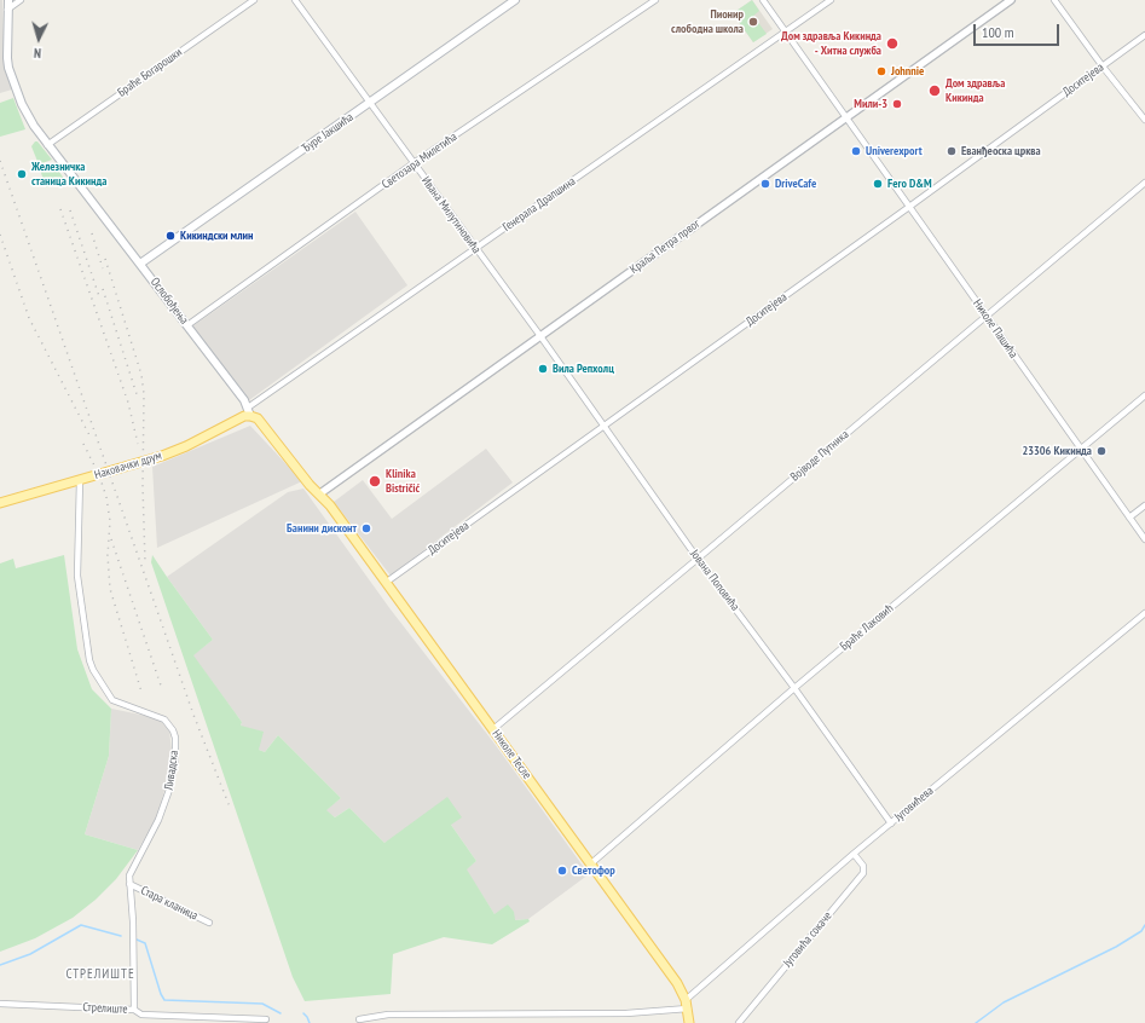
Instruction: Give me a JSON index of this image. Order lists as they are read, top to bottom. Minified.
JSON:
{"streets":{"main road":["Ђуре Јакшића","Ослобођења","Наковачки друм","Николе Тесле"],"street":["Браће Богарошки","Доситејева","Светозара Милетића","Генерала Драпшина","Ивана Милутиновића","Краља Петра првог","Николе Пашића","Војводе Путника","Јована Поповића","Браће Лаковић","Ливадска","Југовићева","Стара кланица","Југовића сокаче","Стрелиште"]},"crossings":[["Браће Богарошки","Ослобођења"],["Доситејева","Николе Пашића"],["Доситејева","Јована Поповића"],["Доситејева","Николе Тесле"],["Ђуре Јакшића","Ивана Милутиновића"],["Ђуре Јакшића","Ослобођења"],["Светозара Милетића","Ивана Милутиновића"],["Светозара Милетића","Ослобођења"],["Генерала Драпшина","Ивана Милутиновића"],["Генерала Драпшина","Ослобођења"],["Генерала Драпшина","Николе Пашића"],["Генерала Драпшина","Наковачки друм"],["Ивана Милутиновића","Краља Петра првог"],["Ивана Милутиновића","Јована Поповића"],["Краља Петра првог","Ослобођења"],["Краља Петра првог","Николе Пашића"],["Краља Петра првог","Јована Поповића"],["Краља Петра првог","Николе Тесле"],["Ослобођења","Наковачки друм"],["Ослобођења","Николе Тесле"],["Николе Пашића","Војводе Путника"],["Николе Пашића","Браће Лаковић"],["Војводе Путника","Јована Поповића"],["Војводе Путника","Николе Тесле"],["Наковачки друм","Ливадска"],["Јована Поповића","Браће Лаковић"],["Јована Поповића","Југовићева"],["Браће Лаковић","Николе Тесле"],["Николе Тесле","Југовићева"],["Ливадска","Стара кланица"],["Ливадска","Стрелиште"],["Југовићева","Југовића сокаче"]],"districts":["СТРЕЛИШТЕ"],"places":["Пионир слободна школа","Дом здравља Кикинда - Хитна служба","Johnnie","Дом здравља Кикинда","Мили-3","Univerexport","Еванђеоска црква","Железничка станица Кикинда","DriveCafe","Fero D&M","Кикиндски млин","Вила Репхолц","23306 Кикинда","Klinika Bistričić","Банини дисконт","Светофор"],"scale_bar":"100 m","north":"bottom"}
